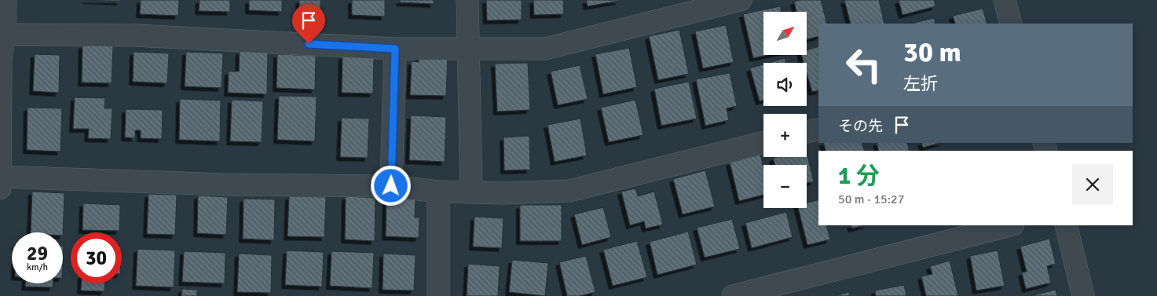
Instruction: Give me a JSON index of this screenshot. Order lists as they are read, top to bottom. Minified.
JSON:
{"north":"top right","page":{"map_buttons":["+","−"],"turn":["30 m","左折"],"then":"その先","heading":["1 分","50 m · 15:27"],"speed":"29 km/h","limit":"30"}}
